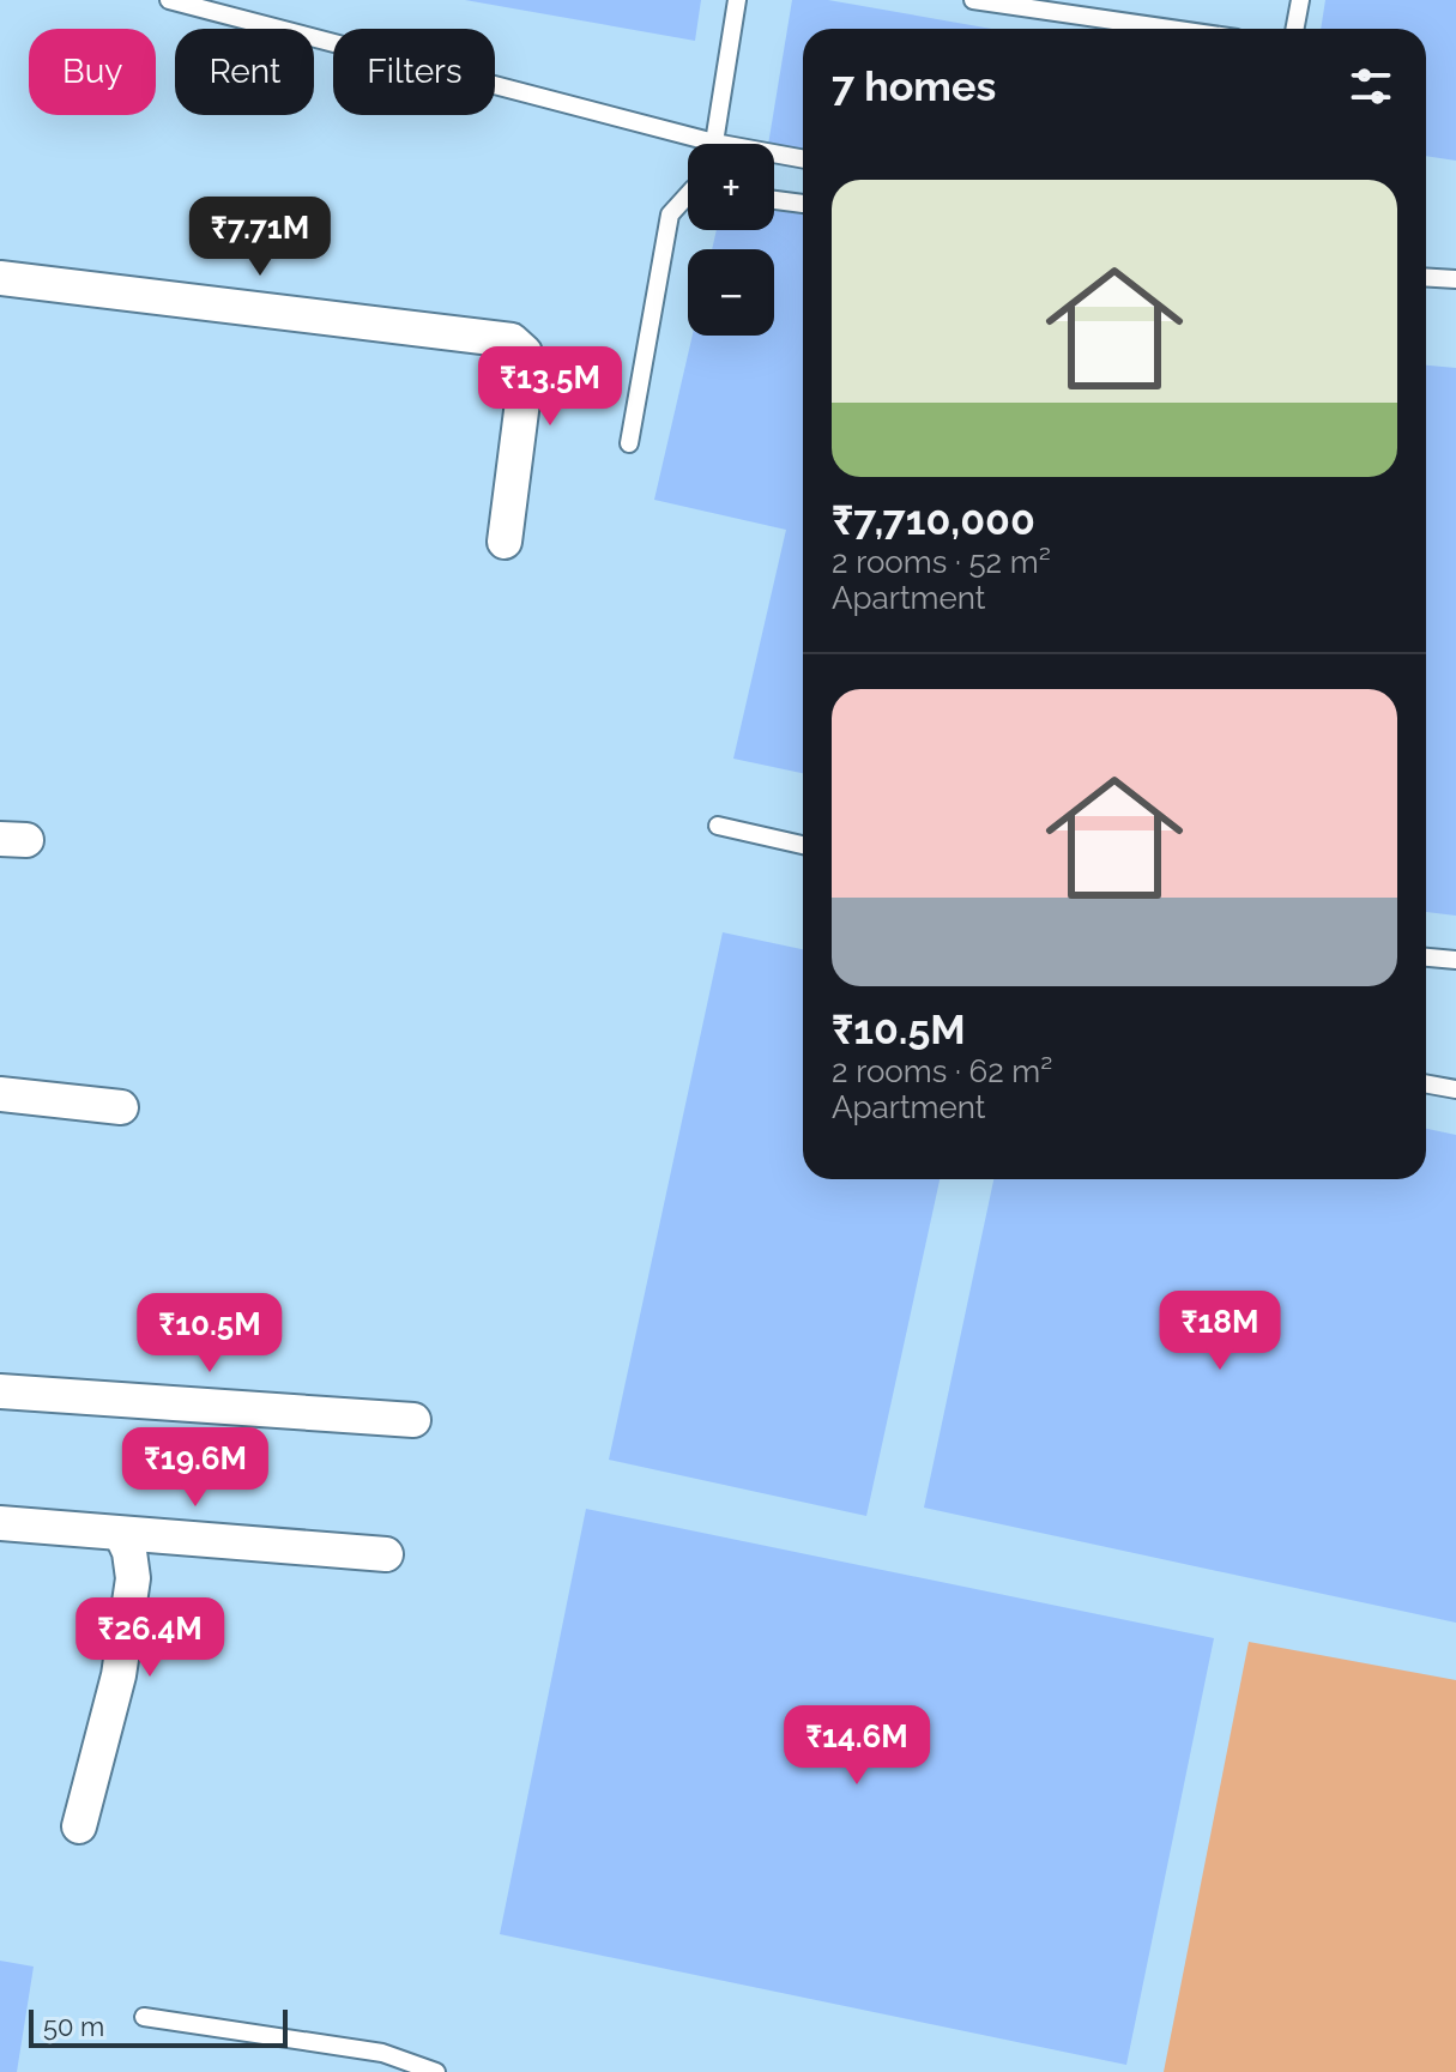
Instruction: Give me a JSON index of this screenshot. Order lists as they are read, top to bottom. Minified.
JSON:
{"scale_bar":"50 m","page":{"chip":["Buy","Rent","Filters"],"heading":"7 homes","map_buttons":["+","−"],"list":[{"name":"₹7,710,000","note":"2 rooms · 52 m² · Apartment"},{"name":"₹10.5M","note":"2 rooms · 62 m² · Apartment"}],"price":["₹7.71M","₹13.5M","₹18M","₹10.5M","₹19.6M","₹26.4M","₹14.6M"],"scale":"50 m"}}
